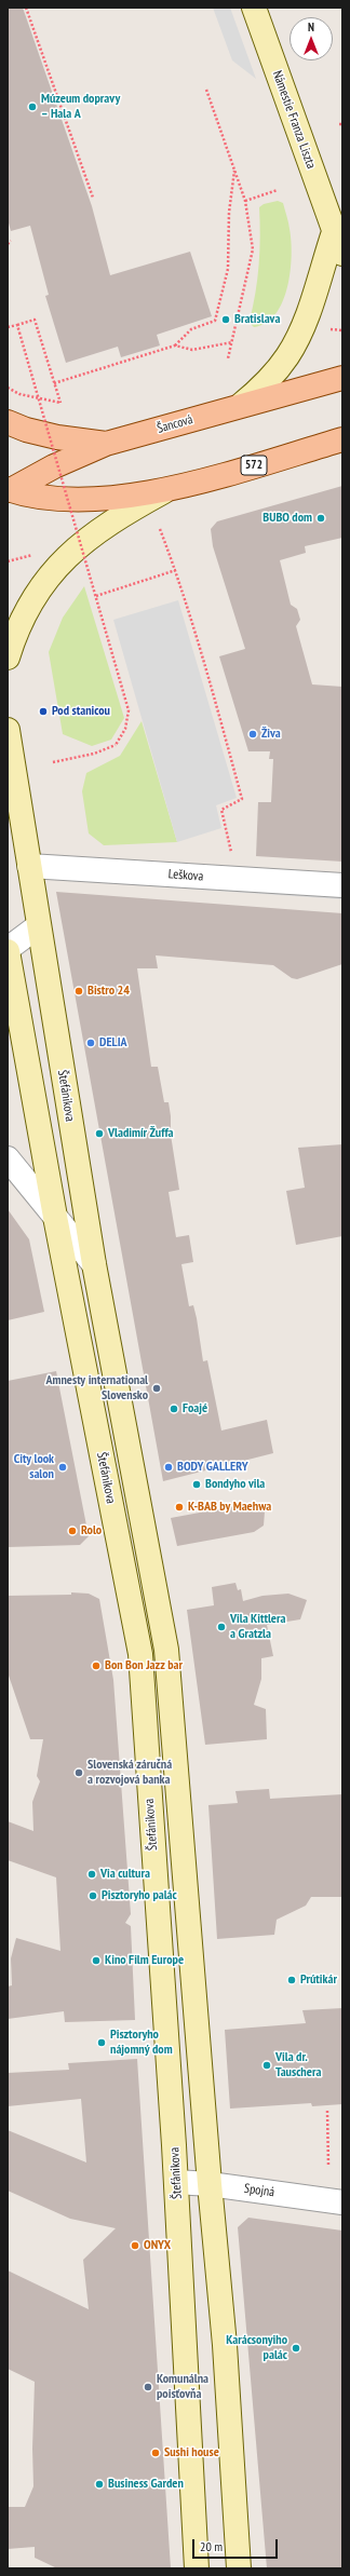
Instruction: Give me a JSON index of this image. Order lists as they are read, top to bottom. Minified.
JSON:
{"streets":{"main road":["Námestie Franza Liszta","Šancová","572","Štefánikova"],"street":["Leškova","Spojná"]},"crossings":[["Leškova","Štefánikova"],["Štefánikova","Spojná"]],"places":["Múzeum dopravy – Hala A","Bratislava","BUBO dom","Pod stanicou","Živa","Bistro 24","DELIA","Vladimír Žuffa","Amnesty international Slovensko","Foajé","City look salon","BODY GALLERY","Bondyho vila","K-BAB by Maehwa","Rolo","Vila Kittlera a Gratzla","Bon Bon Jazz bar","Slovenská záručná a rozvojová banka","Via cultura","Pisztoryho palác","Kino Film Europe","Prútikár","Pisztoryho nájomný dom","Vila dr. Tauschera","ONYX","Karácsonyiho palác","Komunálna poisťovňa","Sushi house","Business Garden"],"scale_bar":"20 m","north":"top"}
